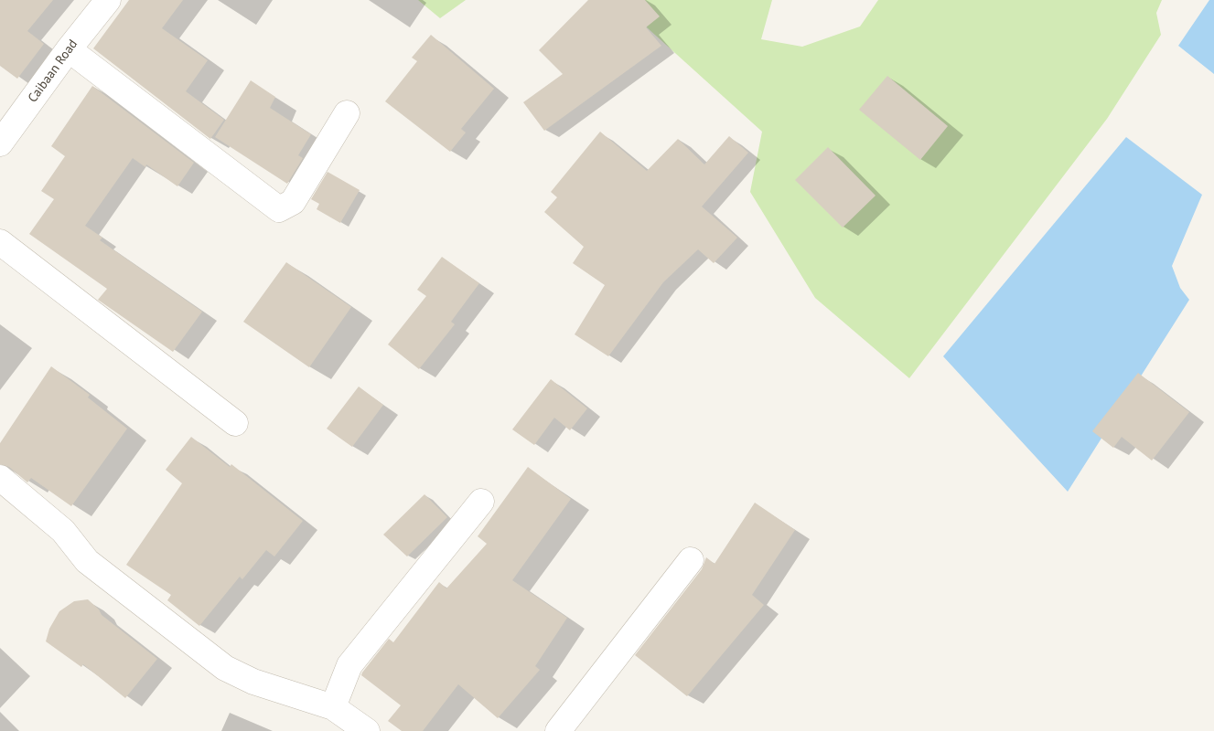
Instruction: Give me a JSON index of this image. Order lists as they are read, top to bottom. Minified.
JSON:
{"streets":{"street":["Caibaan Road"]}}
